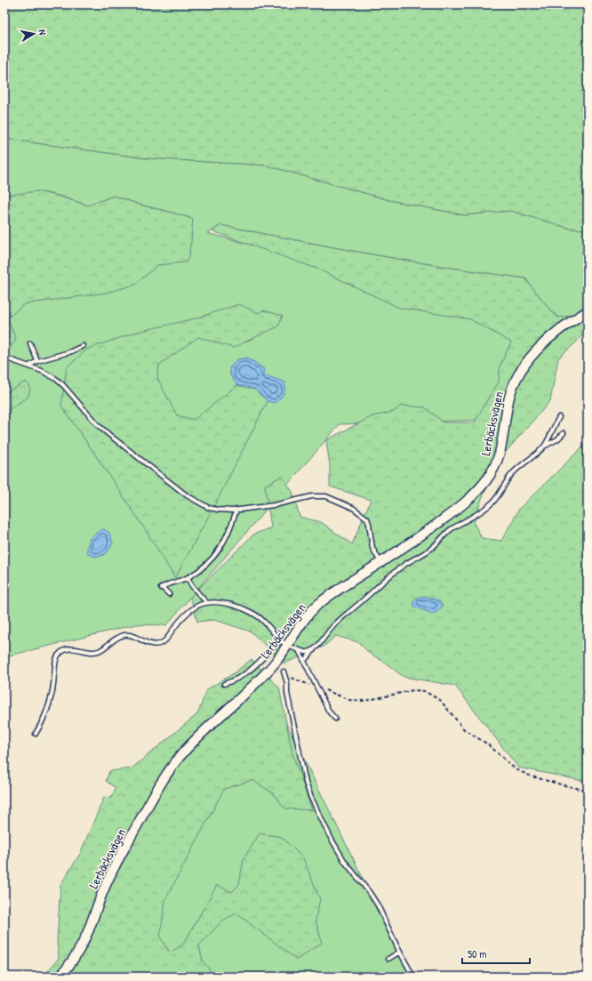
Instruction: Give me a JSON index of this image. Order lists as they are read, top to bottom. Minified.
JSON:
{"streets":{"street":["Lerbäcksvägen"]},"scale_bar":"50 m","north":"right"}
